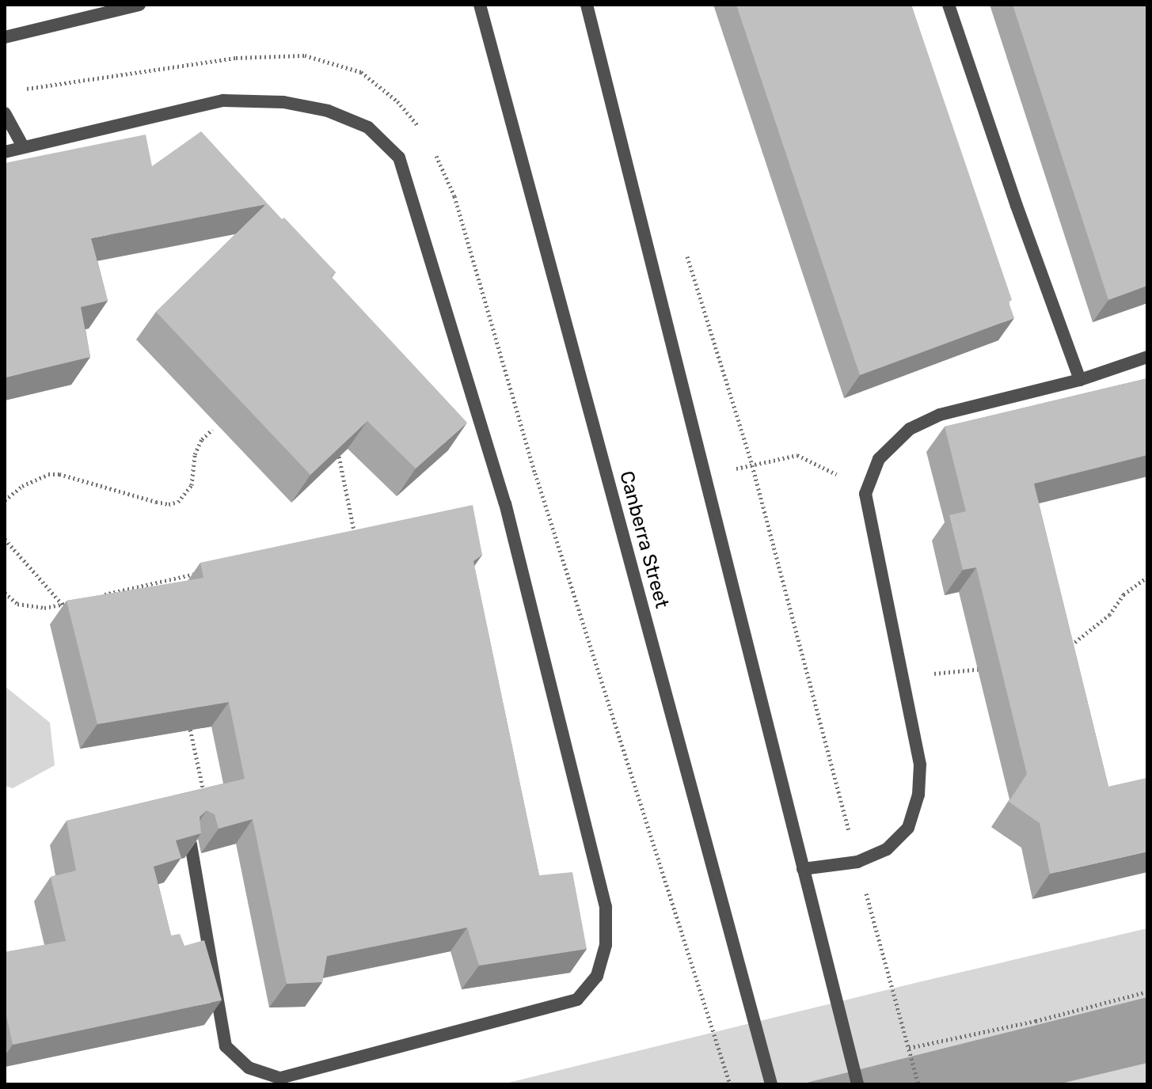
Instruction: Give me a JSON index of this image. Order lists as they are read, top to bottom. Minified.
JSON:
{"streets":{"street":["Canberra Street"]}}
